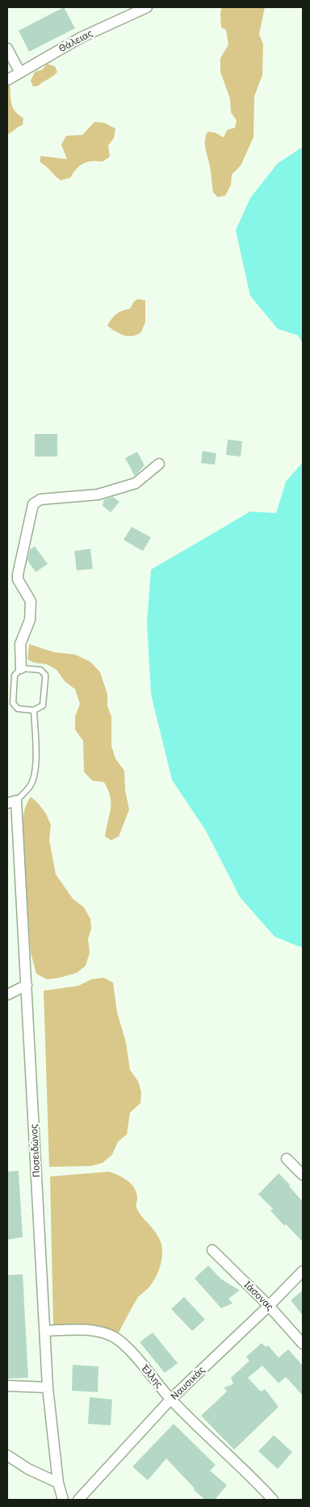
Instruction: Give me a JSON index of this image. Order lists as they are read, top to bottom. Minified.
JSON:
{"streets":{"street":["Θάλειας","Ποσειδώνος","Ιάσονας","Έλλης","Ναυσικάς"]},"crossings":[["Ποσειδώνος","Έλλης"],["Ιάσονας","Ναυσικάς"],["Έλλης","Ναυσικάς"]]}
